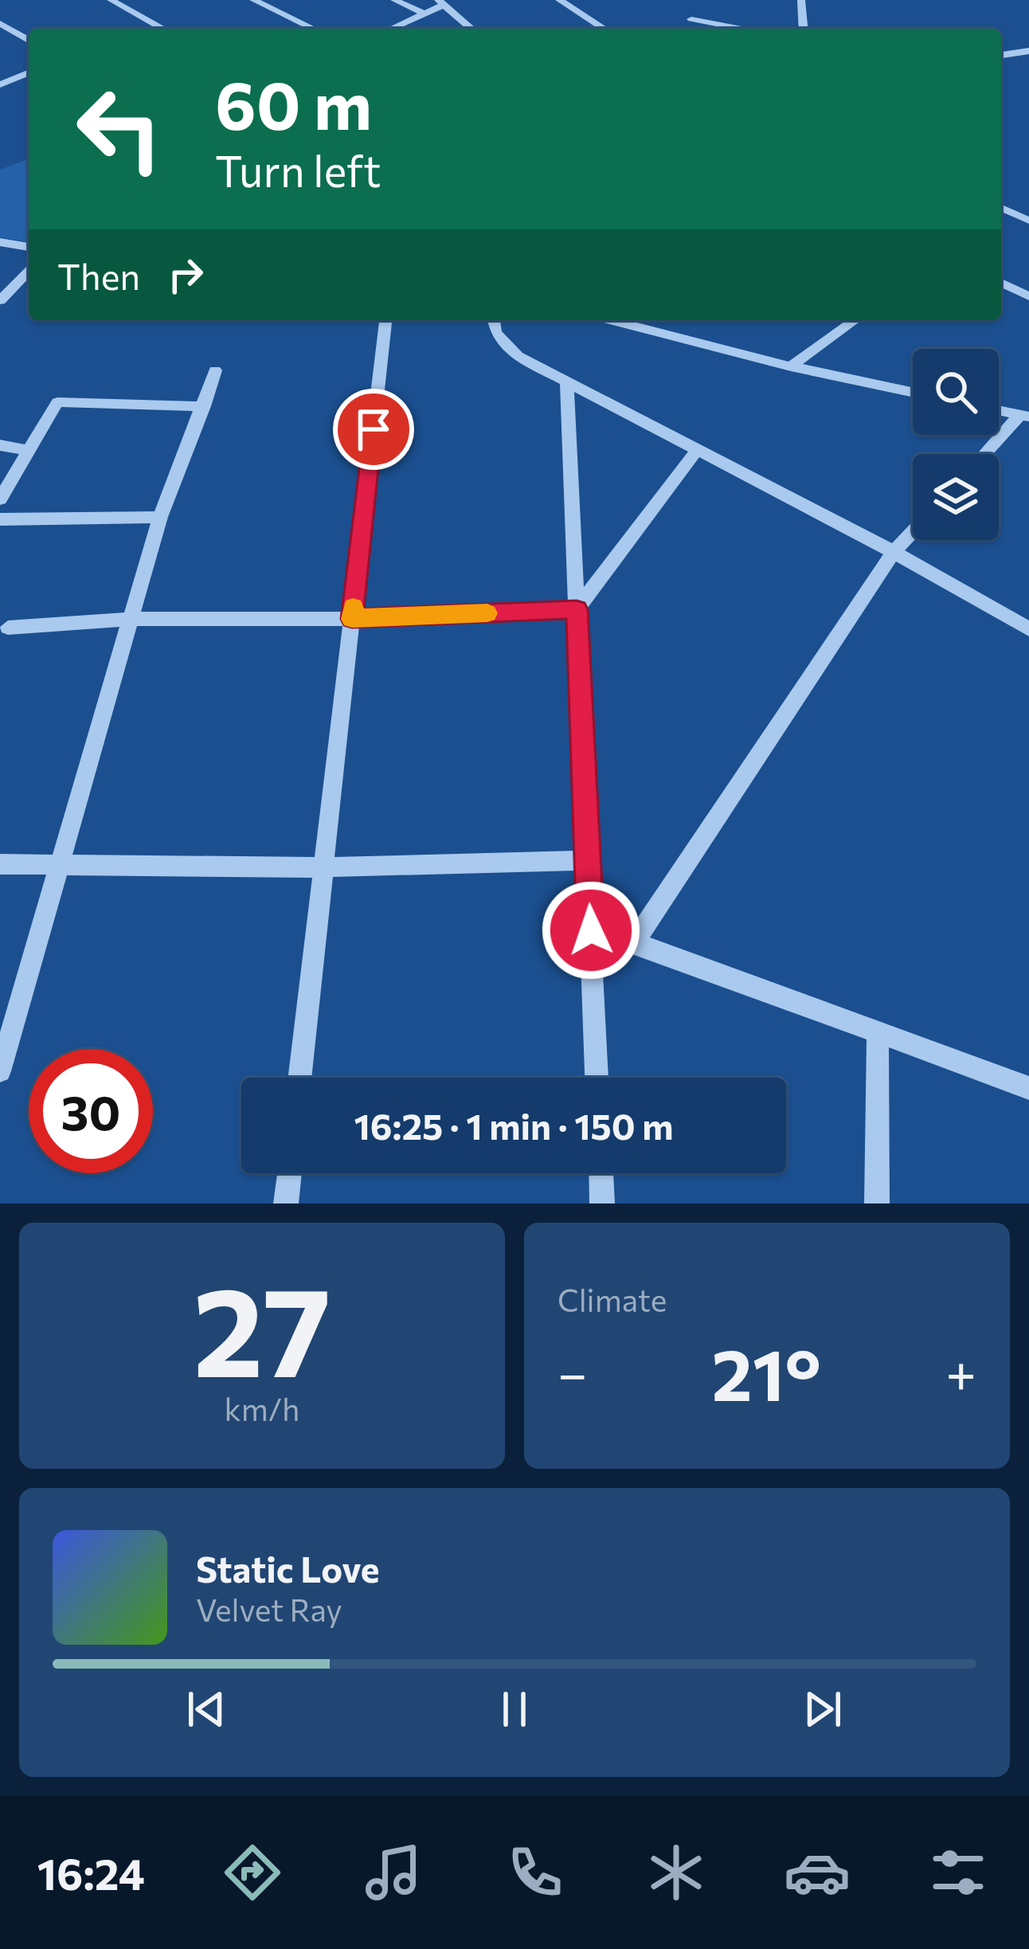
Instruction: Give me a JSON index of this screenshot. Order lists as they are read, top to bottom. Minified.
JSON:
{"page":{"turn":["60 m","Turn left"],"then":"Then","limit":"30","trip":"16:25 · 1 min · 150 m","tile":[["27","km/h"],"Climate"],"heat":["−","21°","+"],"song":["Static Love","Velvet Ray"],"tabs":"16:24"}}
